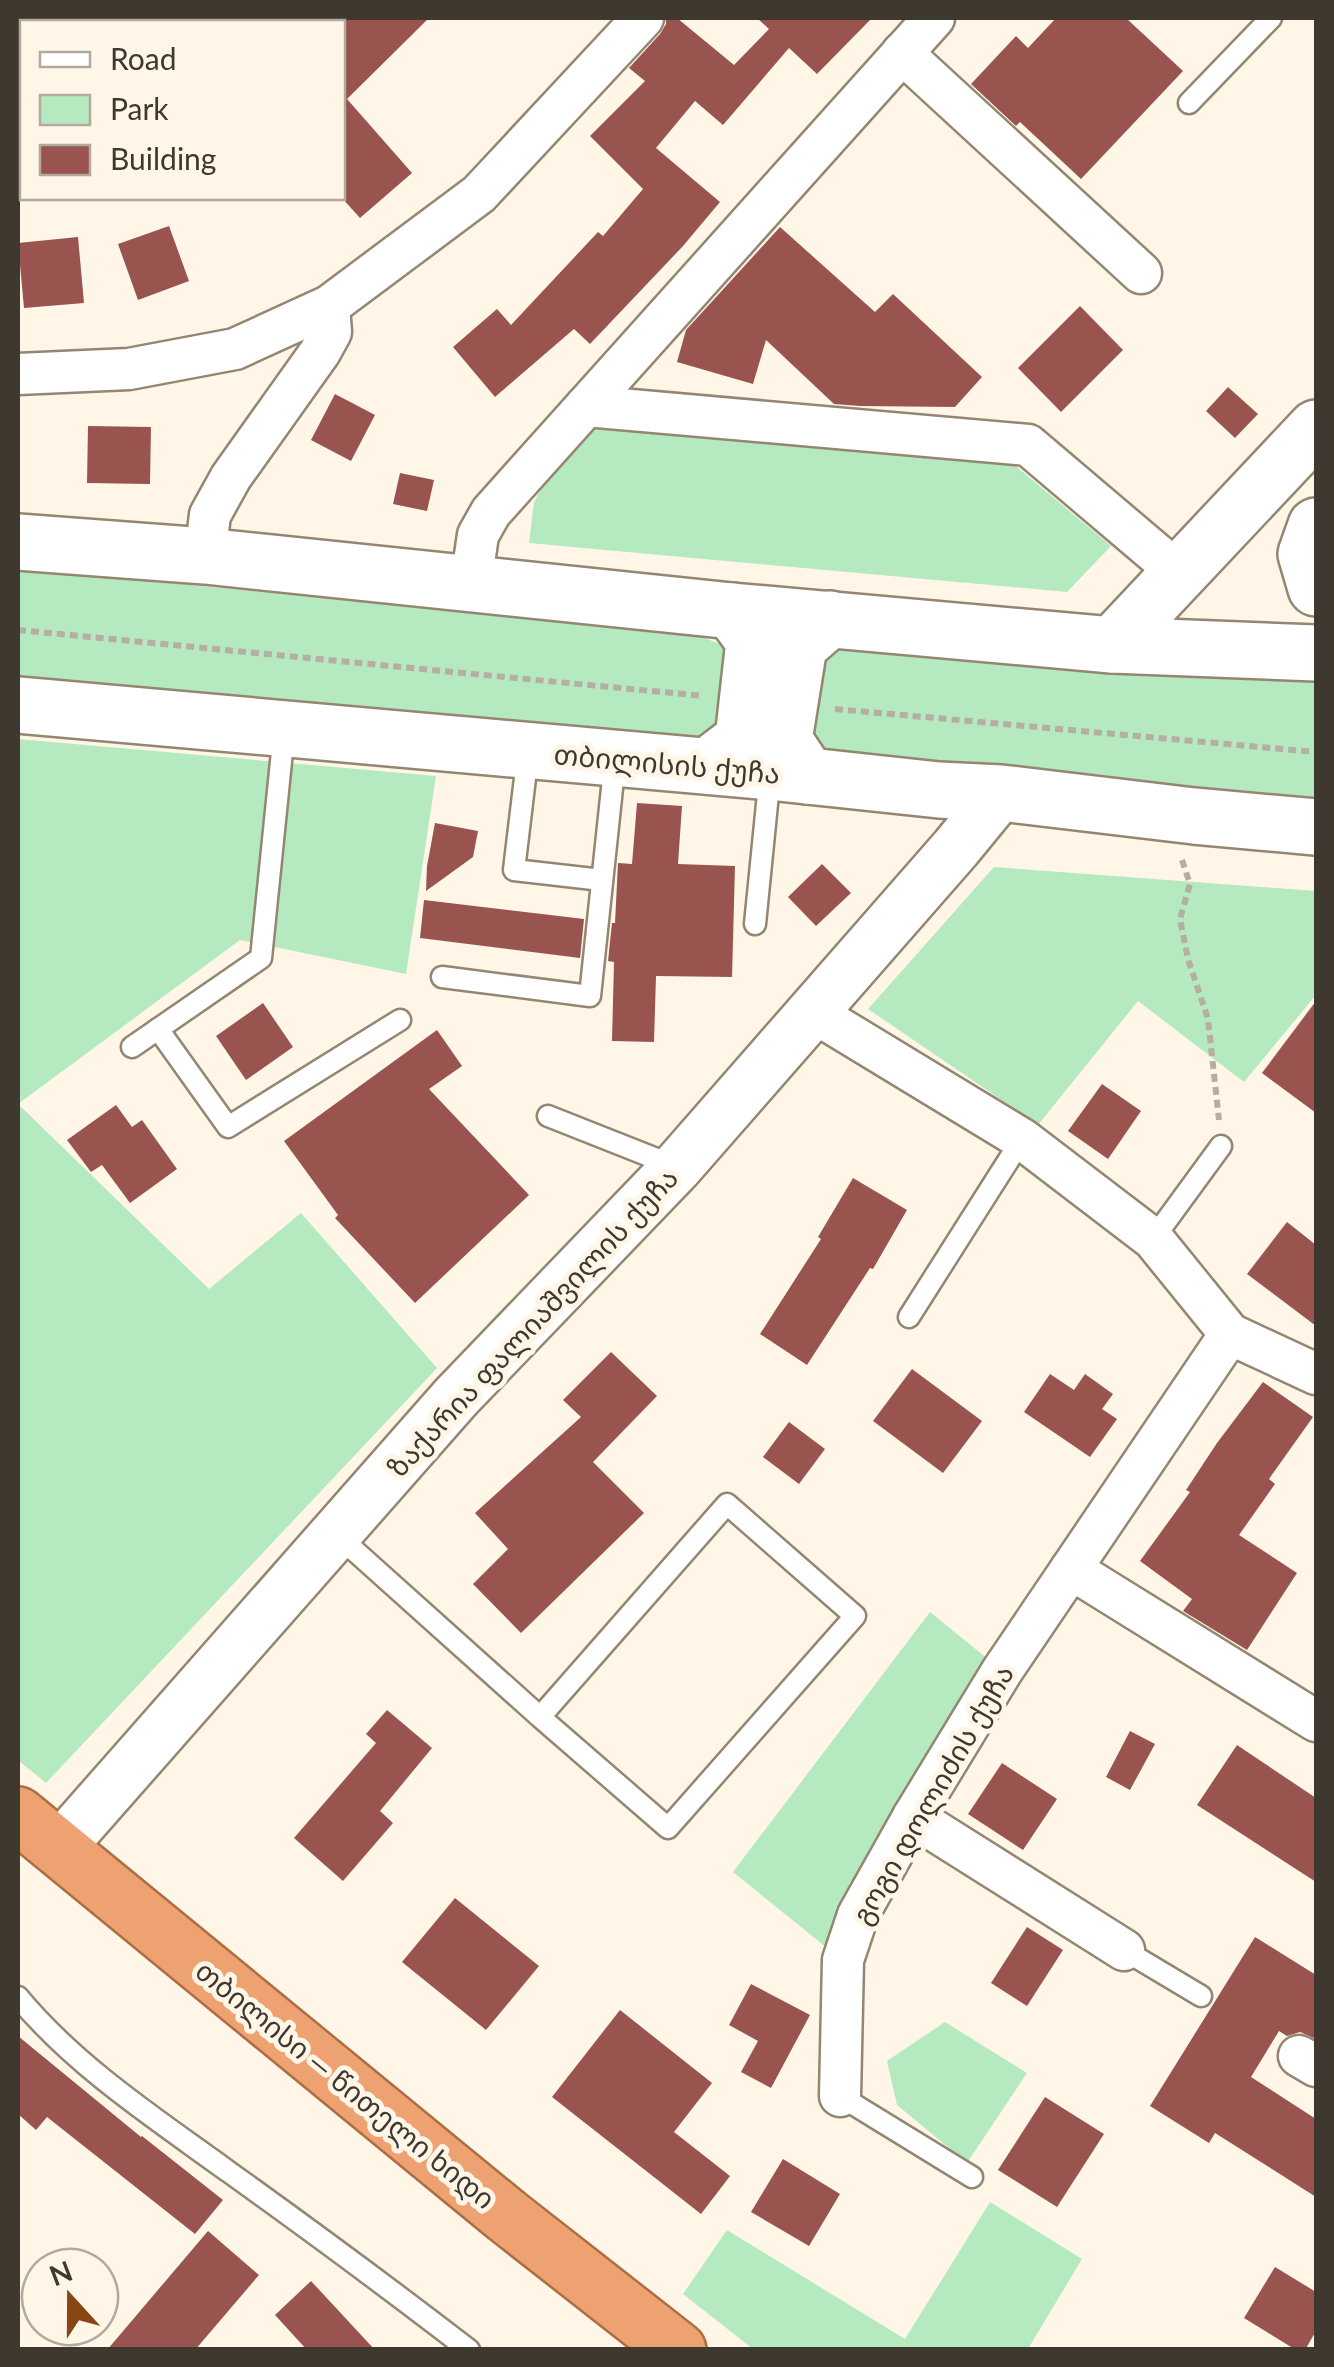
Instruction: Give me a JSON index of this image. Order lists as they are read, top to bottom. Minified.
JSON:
{"streets":{"highway":["თბილისი — წითელი ხიდი"],"main road":["თბილისის ქუჩა"],"street":["ზაქარია ფალიაშვილის ქუჩა","გოგი დოლიძის ქუჩა"]},"crossings":[["თბილისის ქუჩა","ზაქარია ფალიაშვილის ქუჩა"],["ზაქარია ფალიაშვილის ქუჩა","თბილისი — წითელი ხიდი"]],"legend":["Road","Park","Building"],"north":"top"}
